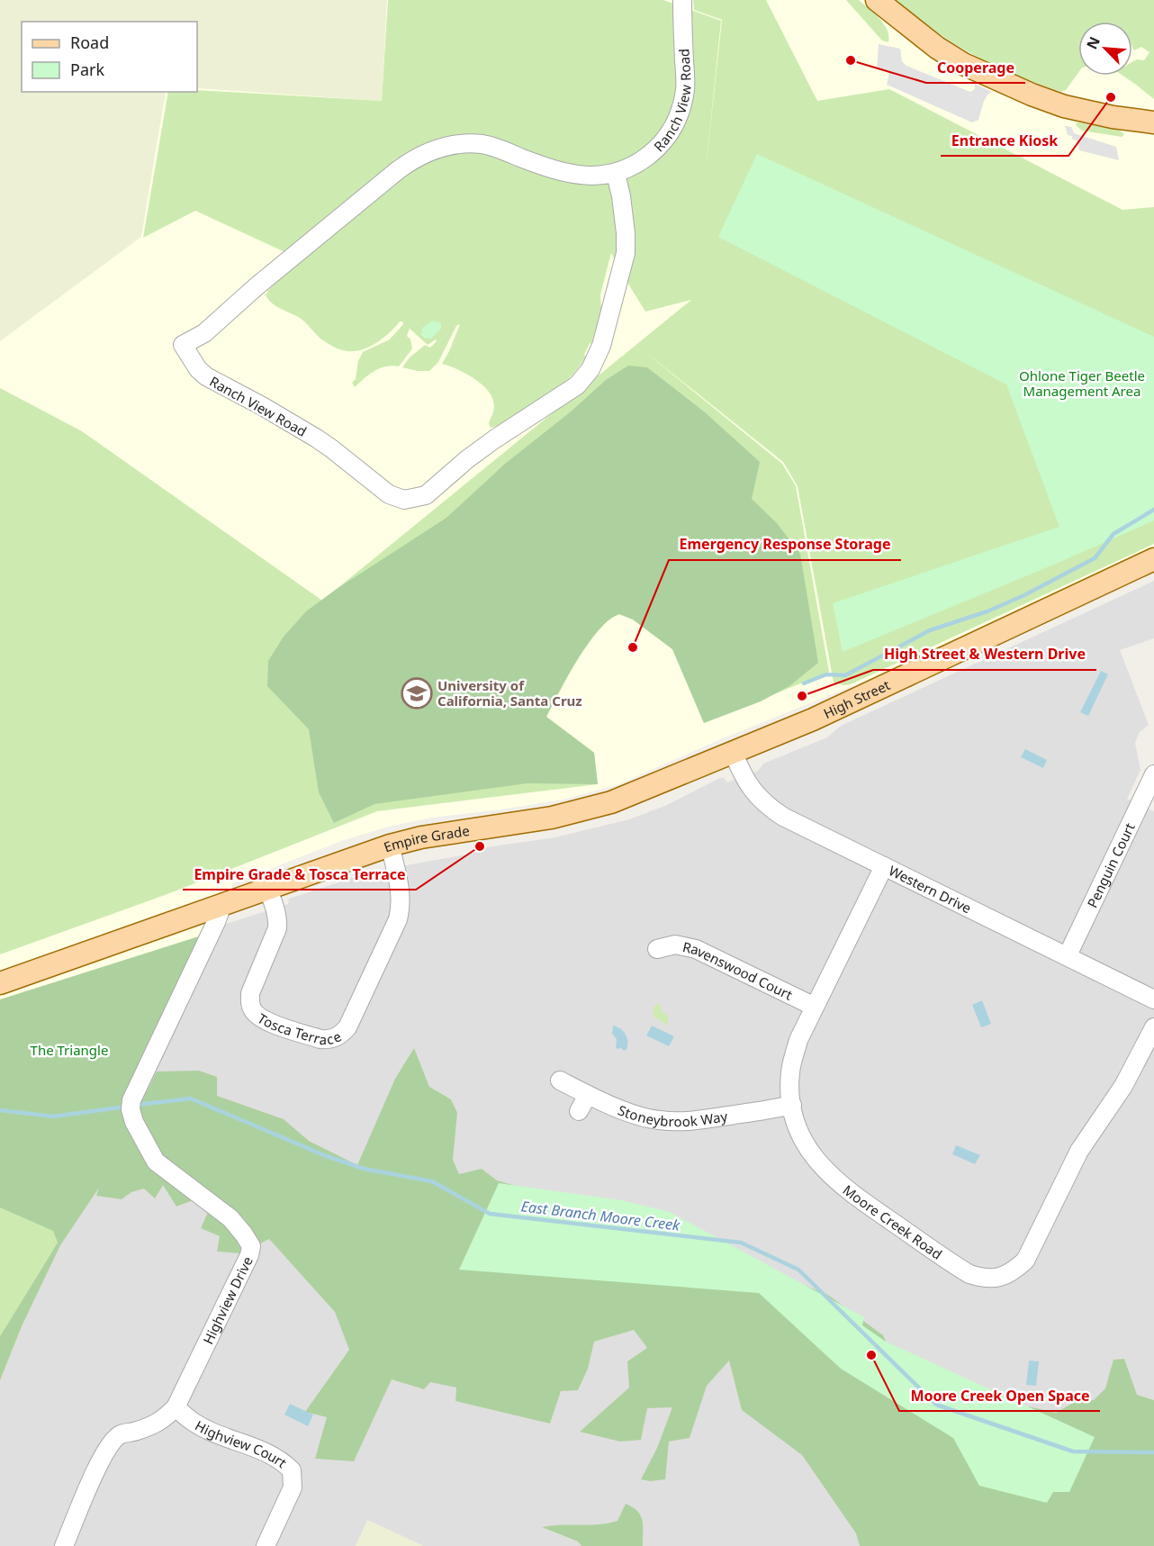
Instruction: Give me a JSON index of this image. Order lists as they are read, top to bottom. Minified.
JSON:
{"streets":{"main road":["High Street","Empire Grade"],"street":["Ranch View Road","Penguin Court","Western Drive","Ravenswood Court","Tosca Terrace","Stoneybrook Way","Moore Creek Road","Highview Drive","Highview Court"]},"crossings":[["High Street","Empire Grade"],["High Street","Western Drive"],["Empire Grade","Western Drive"],["Empire Grade","Tosca Terrace"],["Empire Grade","Highview Drive"],["Penguin Court","Western Drive"],["Western Drive","Moore Creek Road"],["Ravenswood Court","Moore Creek Road"],["Stoneybrook Way","Moore Creek Road"],["Highview Drive","Highview Court"]],"water":["East Branch Moore Creek"],"parks":["Ohlone Tiger Beetle Management Area","The Triangle"],"places":{"other":["Cooperage","Entrance Kiosk","Emergency Response Storage","High Street & Western Drive","Empire Grade & Tosca Terrace","Moore Creek Open Space"],"school or university":["University of California, Santa Cruz"]},"legend":["Road","Park"],"north":"top left"}
